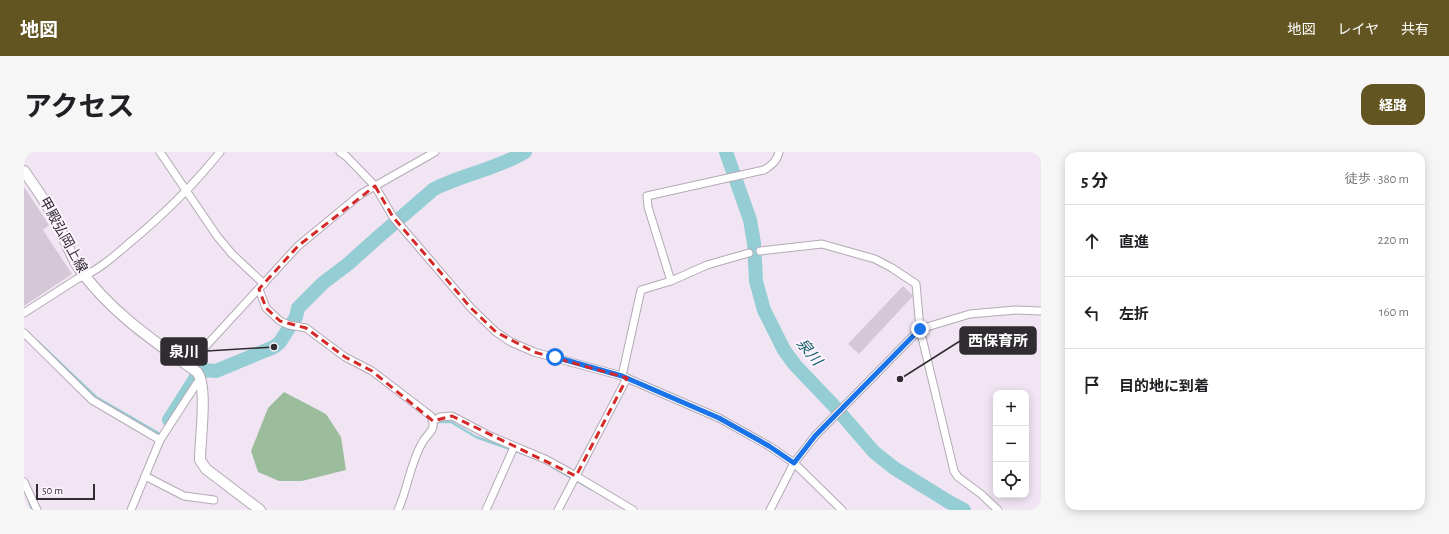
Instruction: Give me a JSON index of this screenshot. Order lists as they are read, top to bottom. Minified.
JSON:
{"streets":{"main road":["甲殿弘岡上線"]},"water":["泉川"],"places":["泉川","西保育所"],"scale_bar":"50 m","page":{"header":"地図","nav":["地図","レイヤ","共有"],"title":"アクセス","buttons":"経路","heading":["5 分","徒歩 · 380 m"],"list":[["直進","220 m"],["左折","160 m"],"目的地に到着"],"map_buttons":["+","−"],"scale":"50 m"}}
